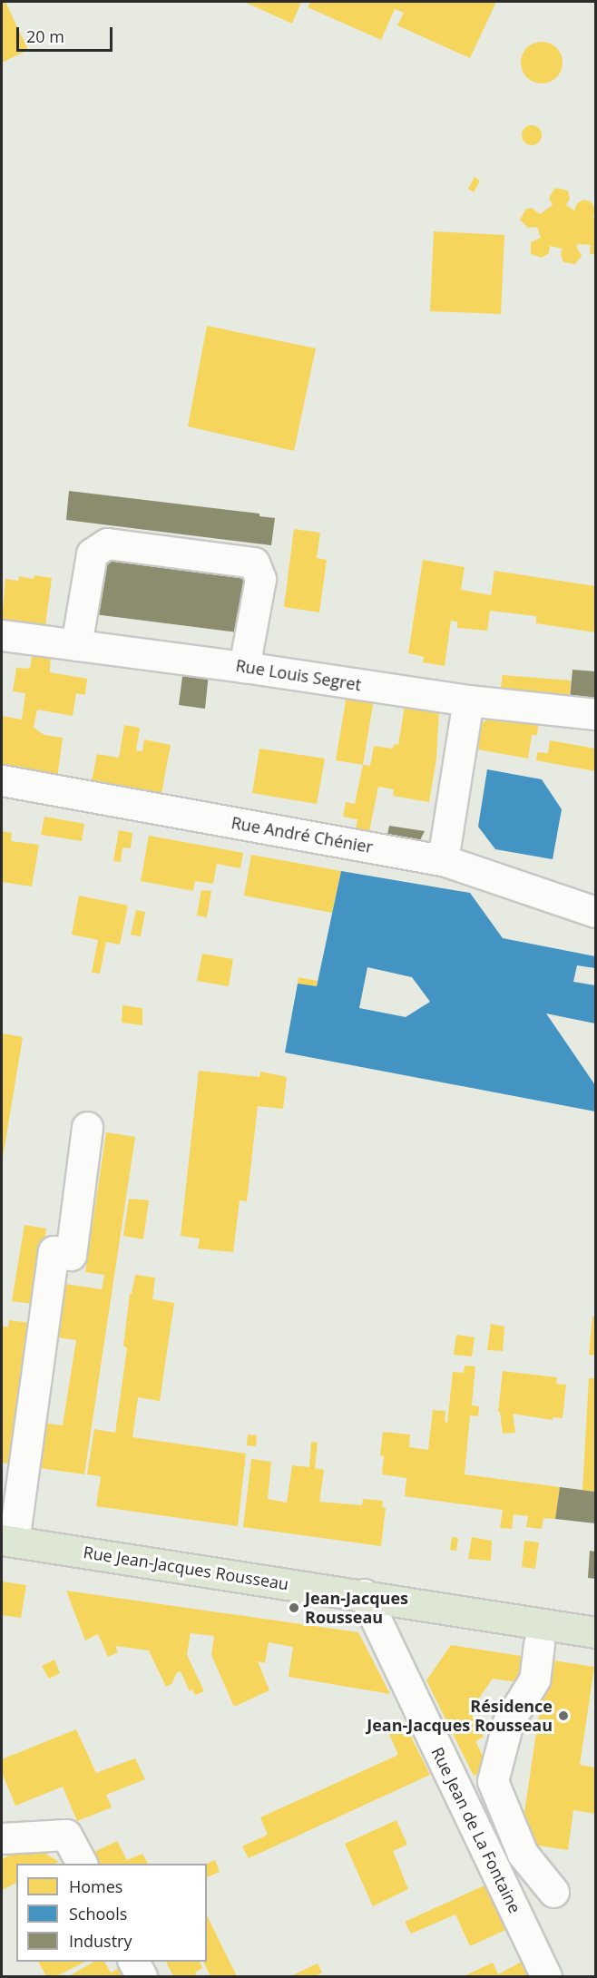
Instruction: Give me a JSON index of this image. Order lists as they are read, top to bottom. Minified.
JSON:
{"streets":{"main road":["Rue Jean-Jacques Rousseau"],"street":["Rue Louis Segret","Rue André Chénier","Rue Jean de La Fontaine"]},"crossings":[["Rue Jean-Jacques Rousseau","Rue Jean de La Fontaine"]],"places":["Jean-Jacques Rousseau","Résidence Jean-Jacques Rousseau"],"legend":["Homes","Schools","Industry"],"scale_bar":"20 m"}
